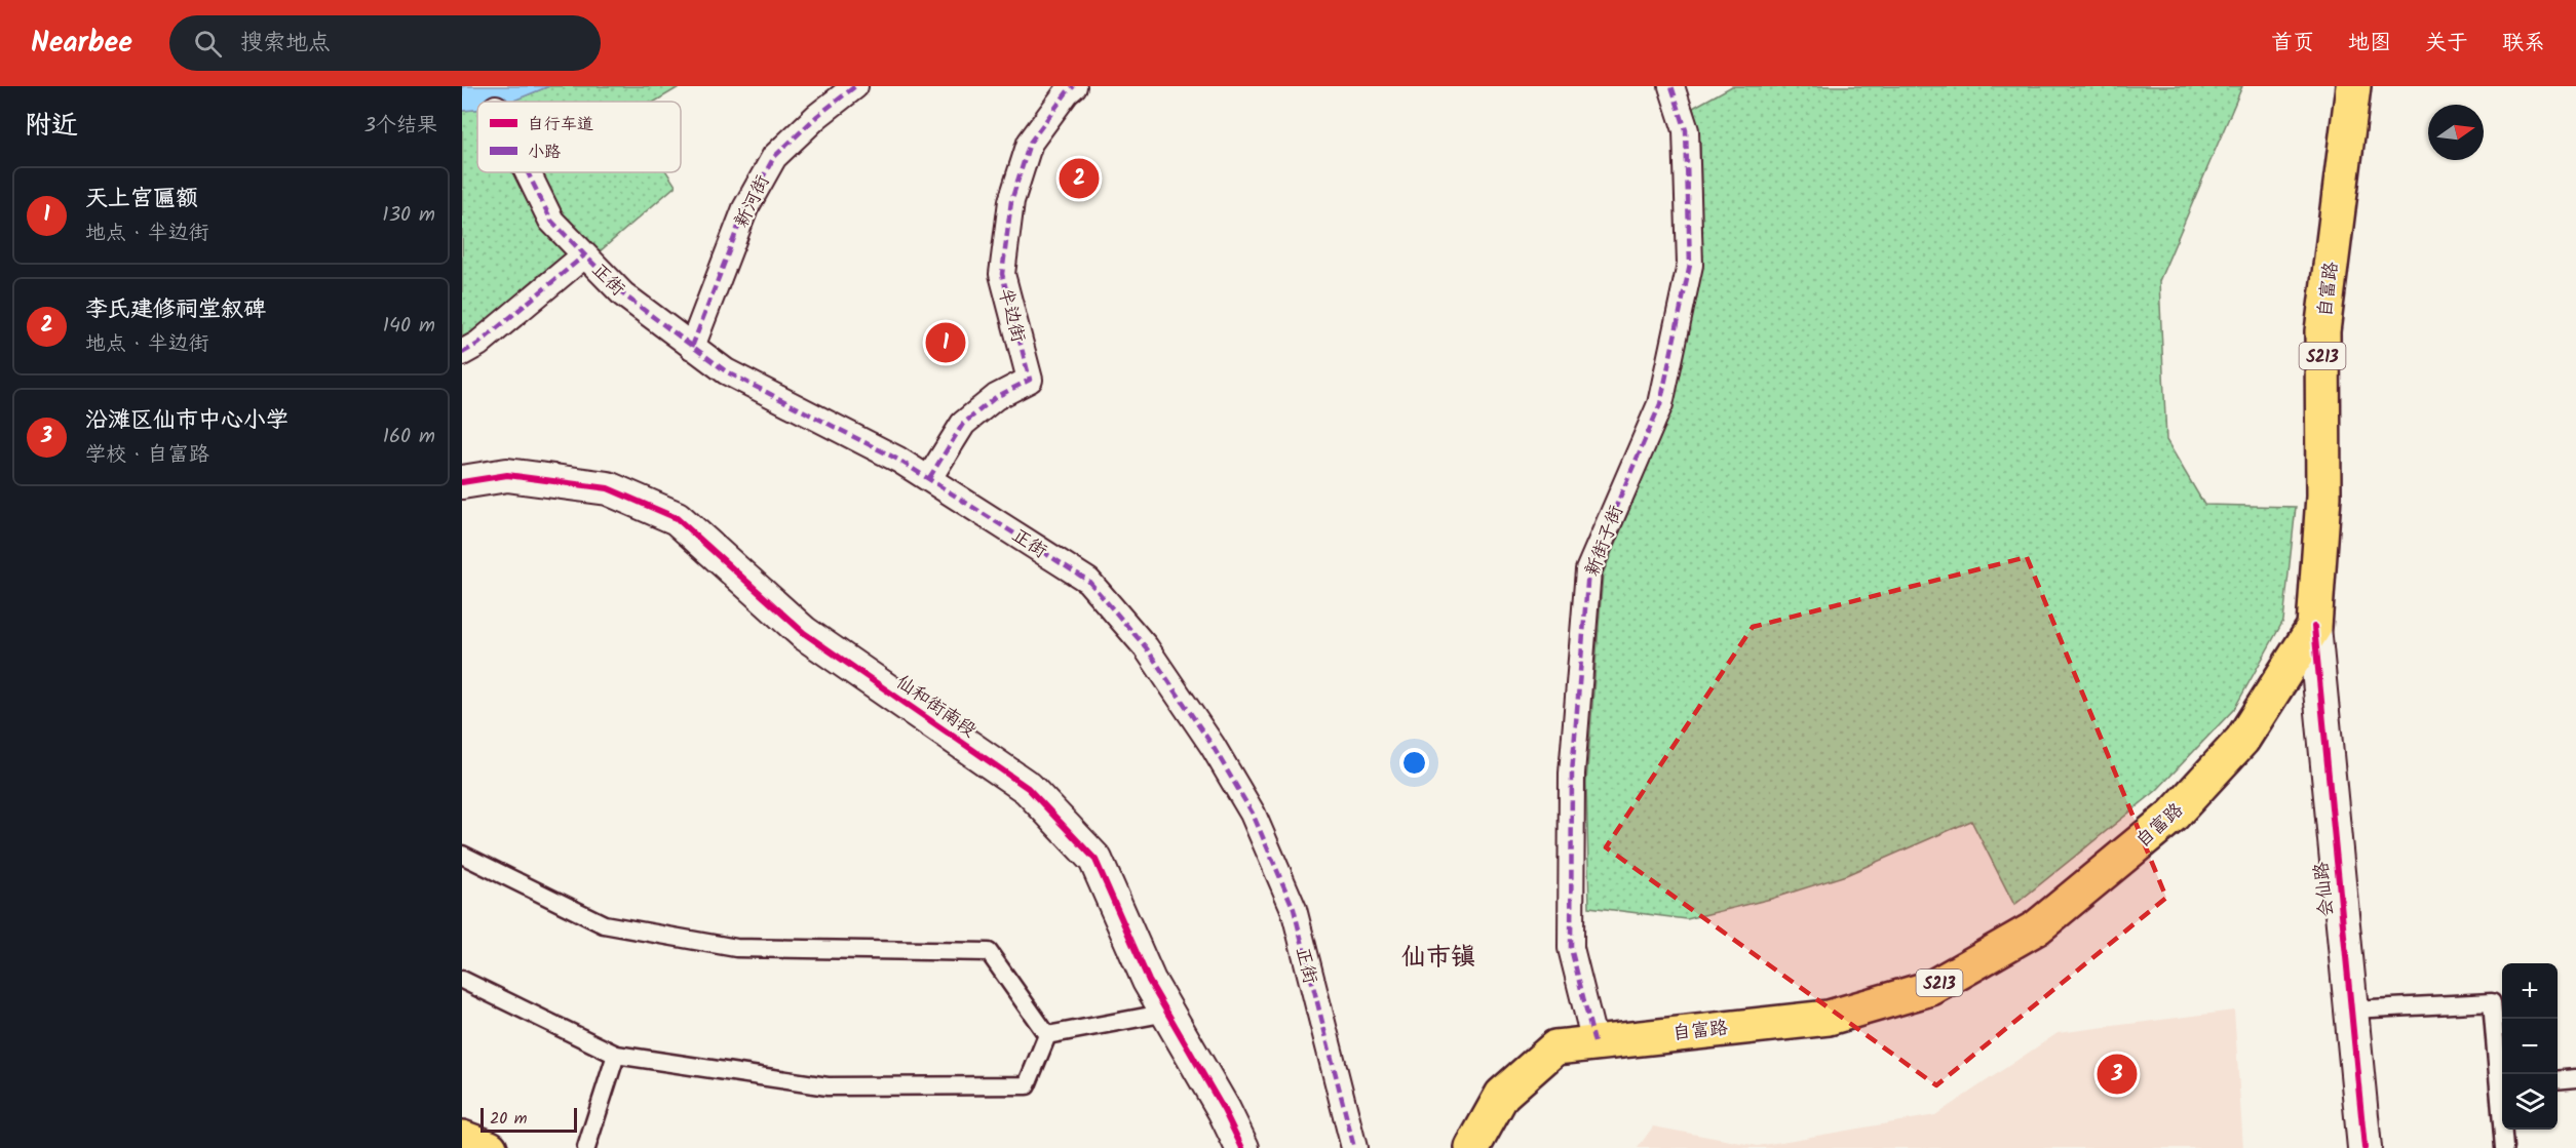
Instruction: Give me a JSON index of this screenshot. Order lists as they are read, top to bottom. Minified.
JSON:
{"streets":{"main road":["自富路","S213"],"street":["新河街","正街","半边街","新街子街","仙和街南段","会仙路"]},"crossings":[["新河街","正街"],["正街","半边街"],["自富路","新街子街"],["自富路","会仙路"]],"districts":["仙市镇"],"legend":["自行车道","小路"],"scale_bar":"20 m","north":"right","page":{"header":"Nearbee","search":"搜索地点","nav":["首页","地图","关于","联系"],"heading":["附近","3个结果"],"pins":["2","1","3"],"list":[{"mark":"1","name":"天上宫匾额","note":"地点 · 半边街","value":"130 m"},{"mark":"2","name":"李氏建修祠堂叙碑","note":"地点 · 半边街","value":"140 m"},{"mark":"3","name":"沿滩区仙市中心小学","note":"学校 · 自富路","value":"160 m"}],"map_buttons":["+","−"],"scale":"20 m"}}
